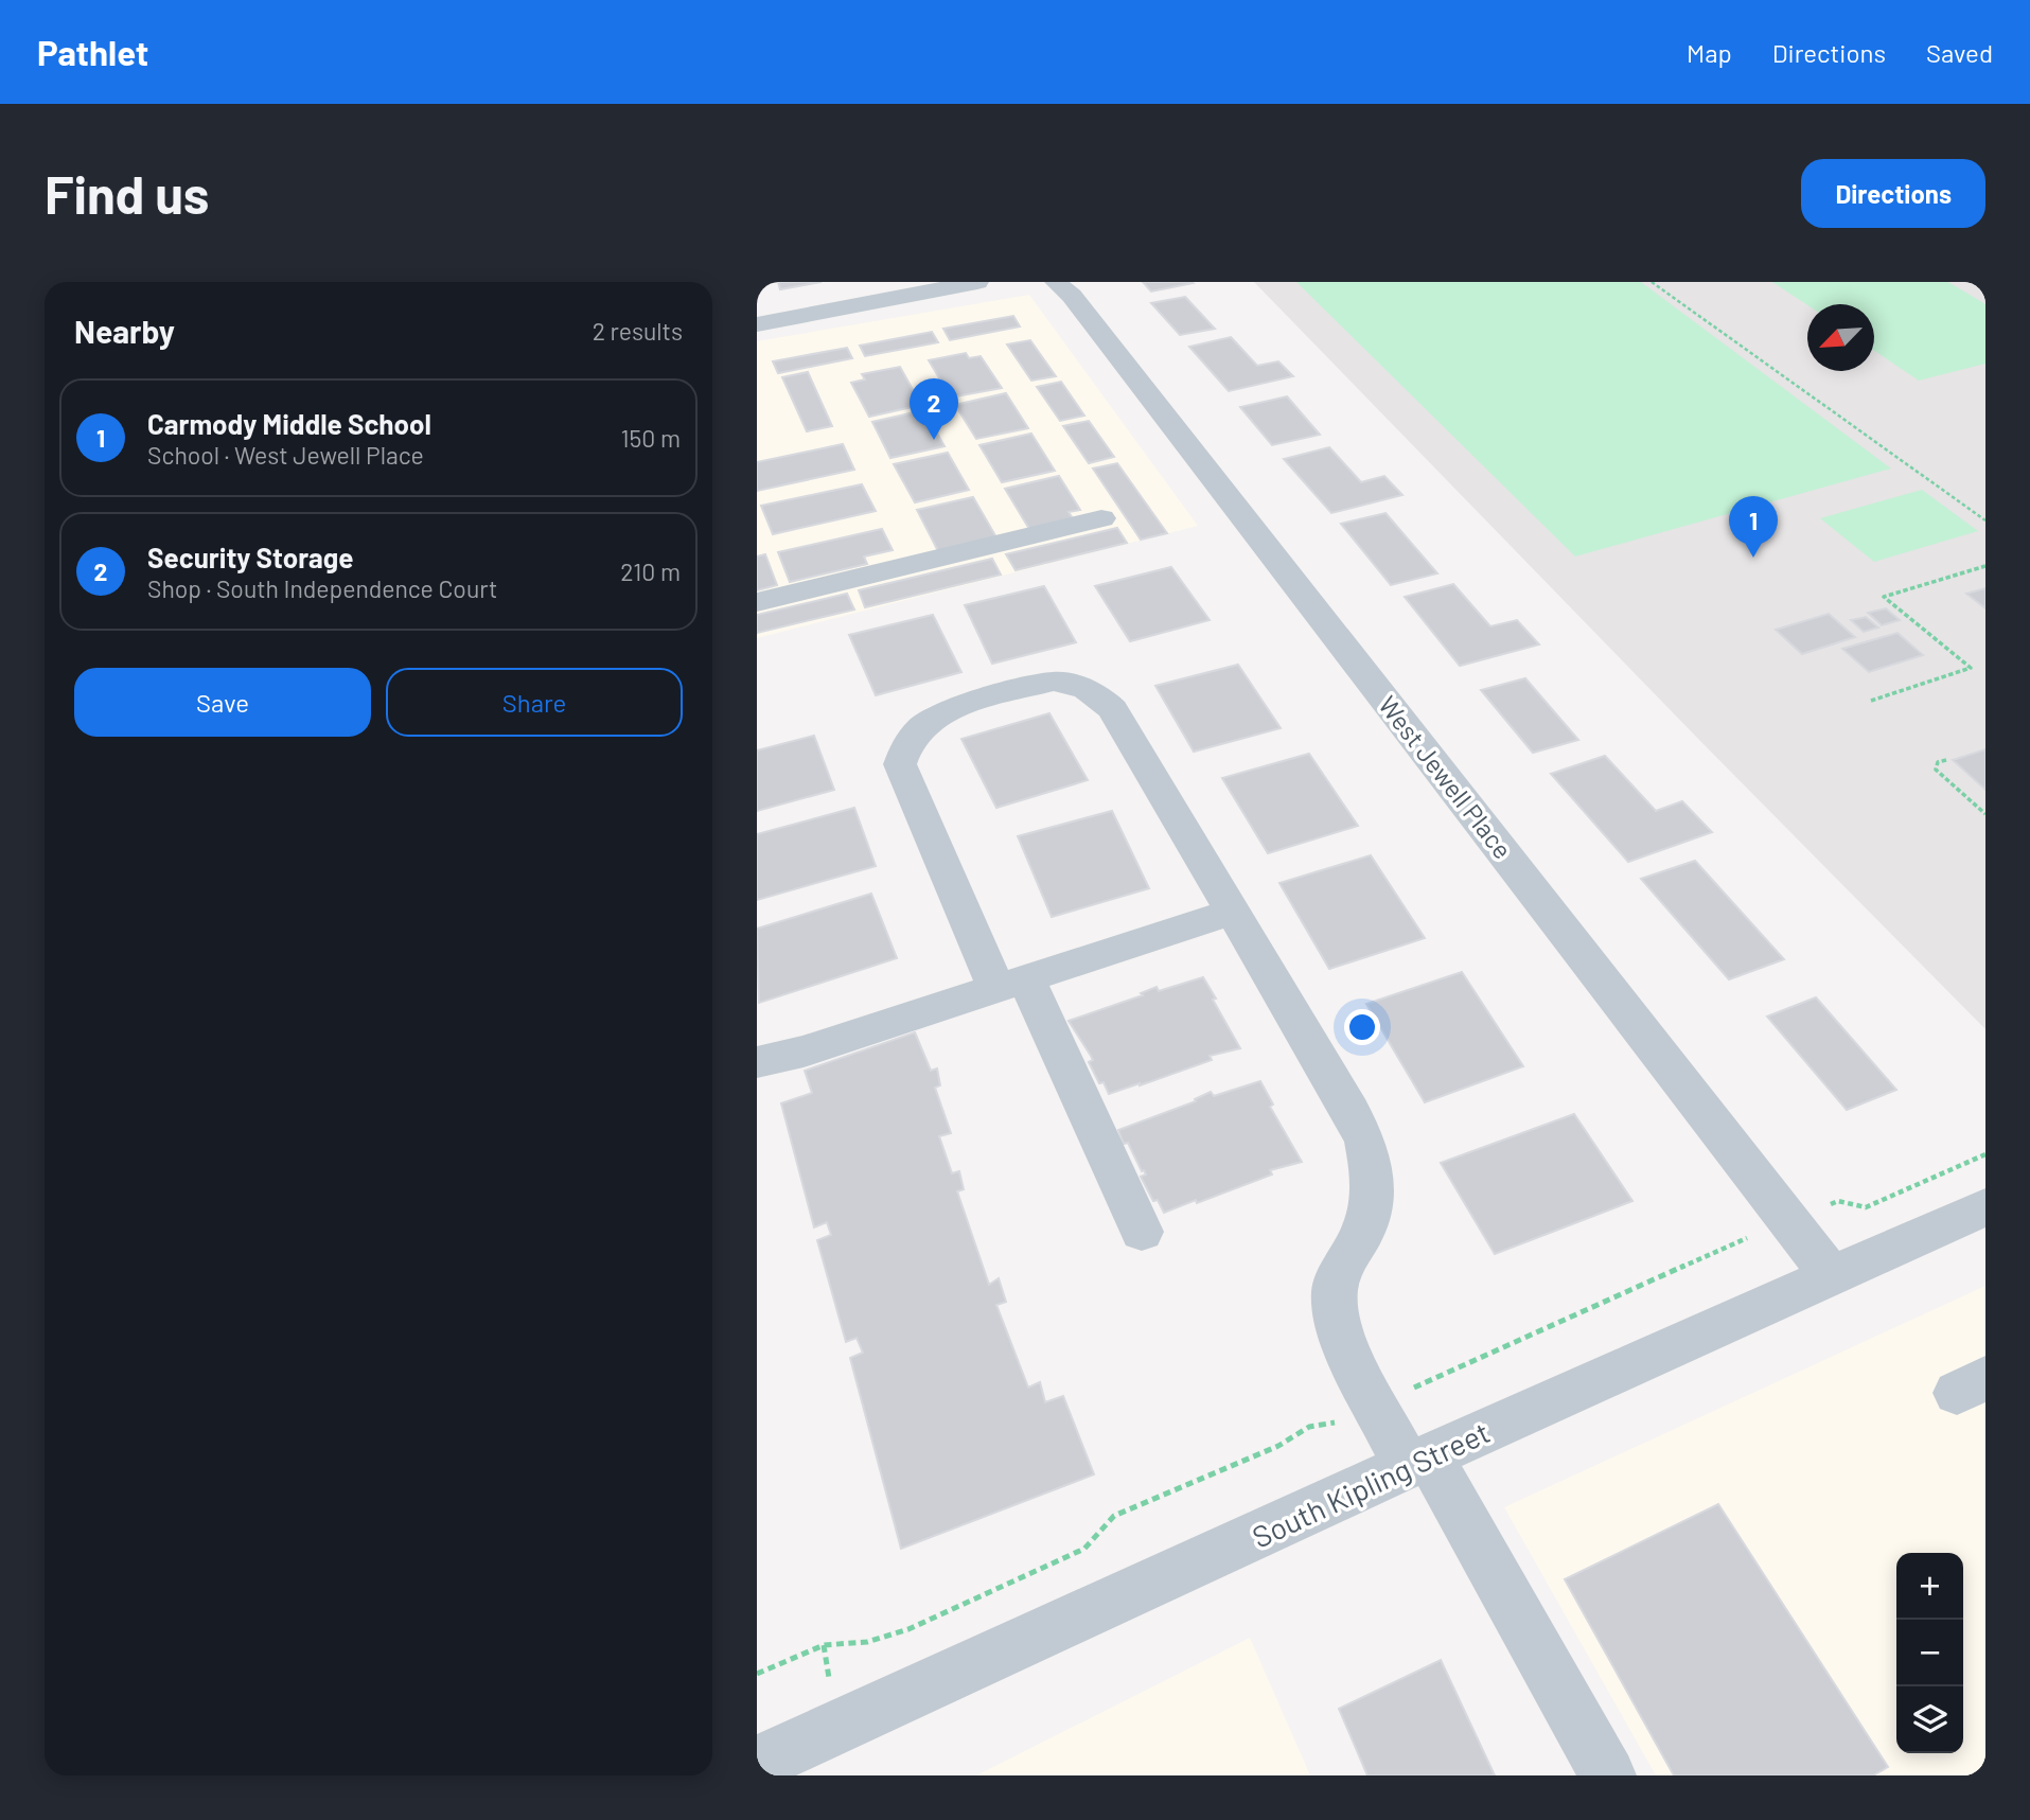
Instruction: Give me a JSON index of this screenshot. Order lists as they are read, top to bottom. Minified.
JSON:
{"streets":{"street":["West Jewell Place","South Kipling Street"]},"crossings":[["West Jewell Place","South Kipling Street"]],"north":"bottom left","page":{"header":"Pathlet","nav":["Map","Directions","Saved"],"buttons":["Directions",["Save","Share"]],"title":"Find us","heading":["Nearby","2 results"],"list":[{"mark":"1","name":"Carmody Middle School","note":"School · West Jewell Place","value":"150 m"},{"mark":"2","name":"Security Storage","note":"Shop · South Independence Court","value":"210 m"}],"pins":["2","1"],"map_buttons":["+","−"]}}
